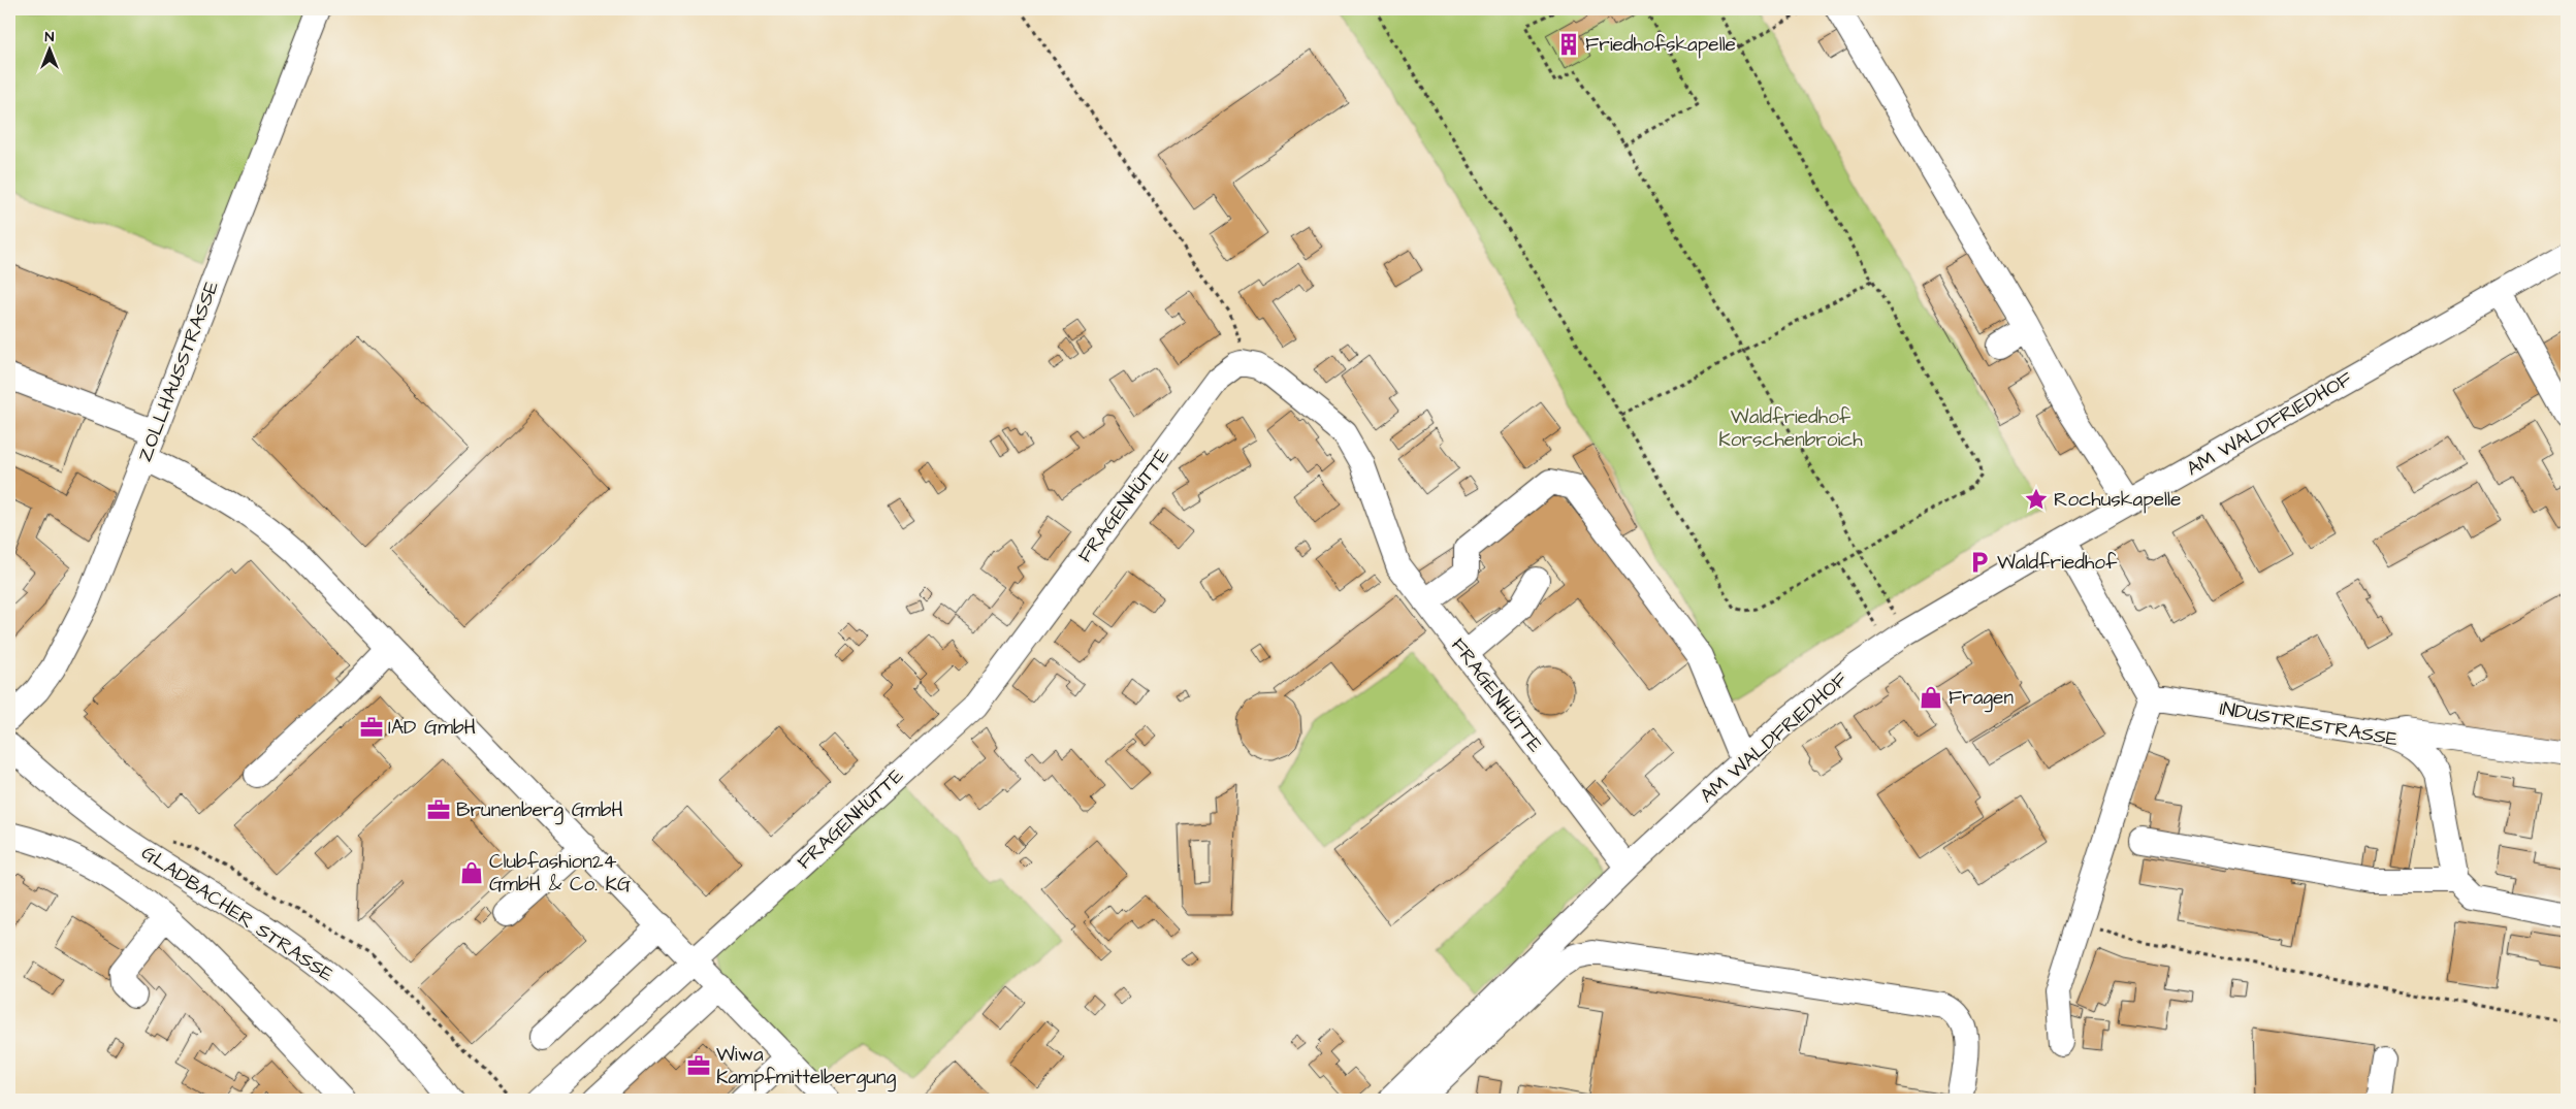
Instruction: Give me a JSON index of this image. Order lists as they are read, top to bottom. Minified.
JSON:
{"streets":{"street":["ZOLLHAUSSTRASSE","AM WALDFRIEDHOF","FRAGENHÜTTE","INDUSTRIESTRASSE","GLADBACHER STRASSE"]},"crossings":[["AM WALDFRIEDHOF","FRAGENHÜTTE"]],"parks":["Waldfriedhof Korschenbroich"],"places":{"building":["Friedhofskapelle"],"place":["Rochuskapelle"],"parking":["Waldfriedhof"],"shop":["Fragen","Clubfashion24 GmbH & Co. KG"],"office":["IAD GmbH","Brunenberg GmbH","Wiwa Kampfmittelbergung"]},"north":"top"}
